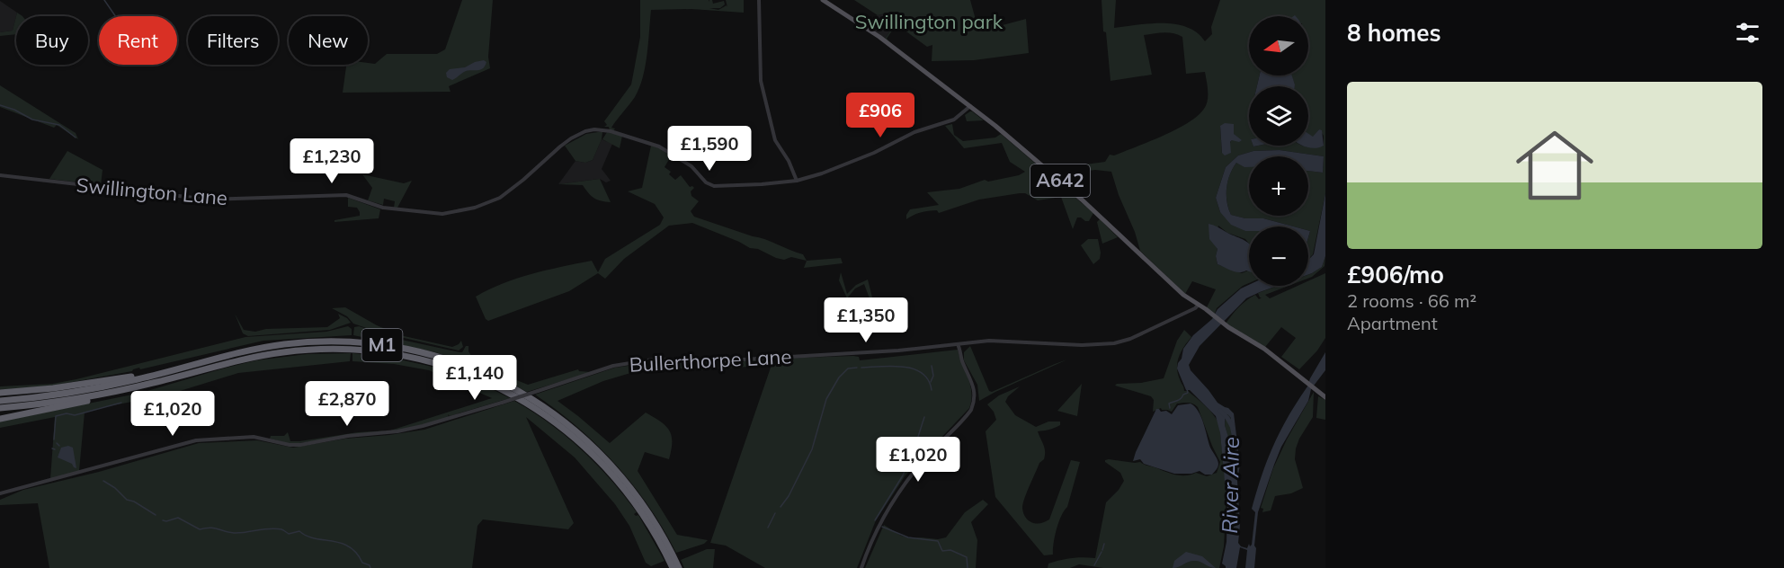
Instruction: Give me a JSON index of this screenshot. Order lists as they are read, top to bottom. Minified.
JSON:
{"streets":{"highway":["M1"],"main road":["A642"],"street":["Swillington Lane","Bullerthorpe Lane"]},"crossings":[["A642","Swillington Lane"],["A642","Bullerthorpe Lane"]],"water":["River Aire"],"parks":["Swillington park"],"north":"left","page":{"heading":"8 homes","map_buttons":["+","−"],"chip":["Buy","Rent","Filters","New"],"list":[{"name":"£906/mo","note":"2 rooms · 66 m² · Apartment"}],"price":["£906","£1,590","£1,230","£1,350","£1,140","£2,870","£1,020","£1,020"]}}
